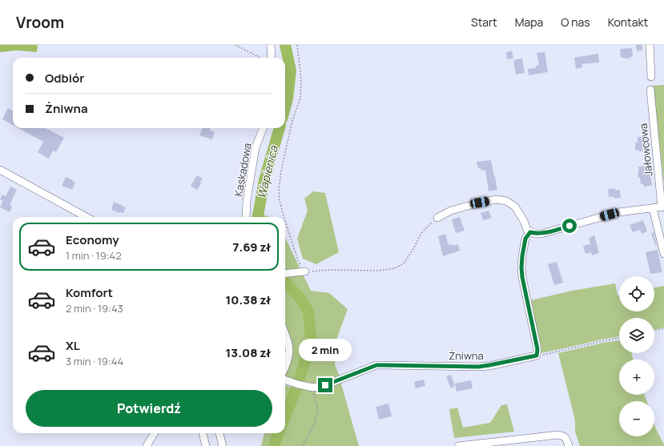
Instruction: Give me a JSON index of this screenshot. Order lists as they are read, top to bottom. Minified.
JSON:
{"streets":{"street":["Jałowcowa","Kaskadowa","Żniwna"]},"water":["Wapienica"],"page":{"header":"Vroom","nav":["Start","Mapa","O nas","Kontakt"],"banner":["Odbiór","Żniwna"],"list":[{"name":"Economy","note":"1 min · 19:42","value":"7.69 zł"},{"name":"Komfort","note":"2 min · 19:43","value":"10.38 zł"},{"name":"XL","note":"3 min · 19:44","value":"13.08 zł"}],"map_buttons":["+","−"],"bubble":"2 min","buttons":"Potwierdź"}}
